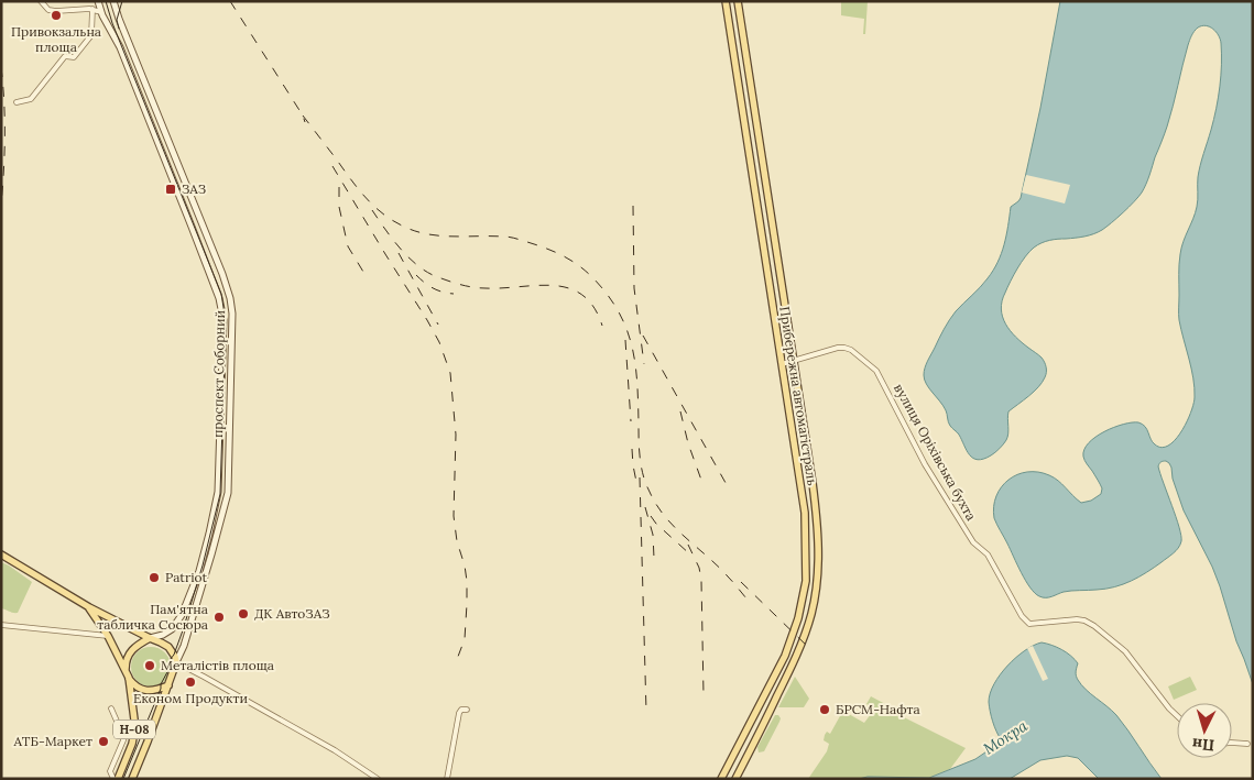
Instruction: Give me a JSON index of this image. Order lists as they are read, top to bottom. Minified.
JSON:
{"streets":{"main road":["проспект Соборний","Прибережна автомагістраль","Н-08"],"street":["вулиця Оріхівська бухта"]},"crossings":[["проспект Соборний","Н-08"],["Прибережна автомагістраль","вулиця Оріхівська бухта"]],"water":["Мокра"],"places":{"other":["Привокзальна площа","Patriot","ДК АвтоЗАЗ","Пам'ятна табличка Сосюра","Металістів площа","Економ Продукти","БРСМ-Нафта","АТБ-Маркет"],"transit":["ЗАЗ"]},"north":"bottom"}
